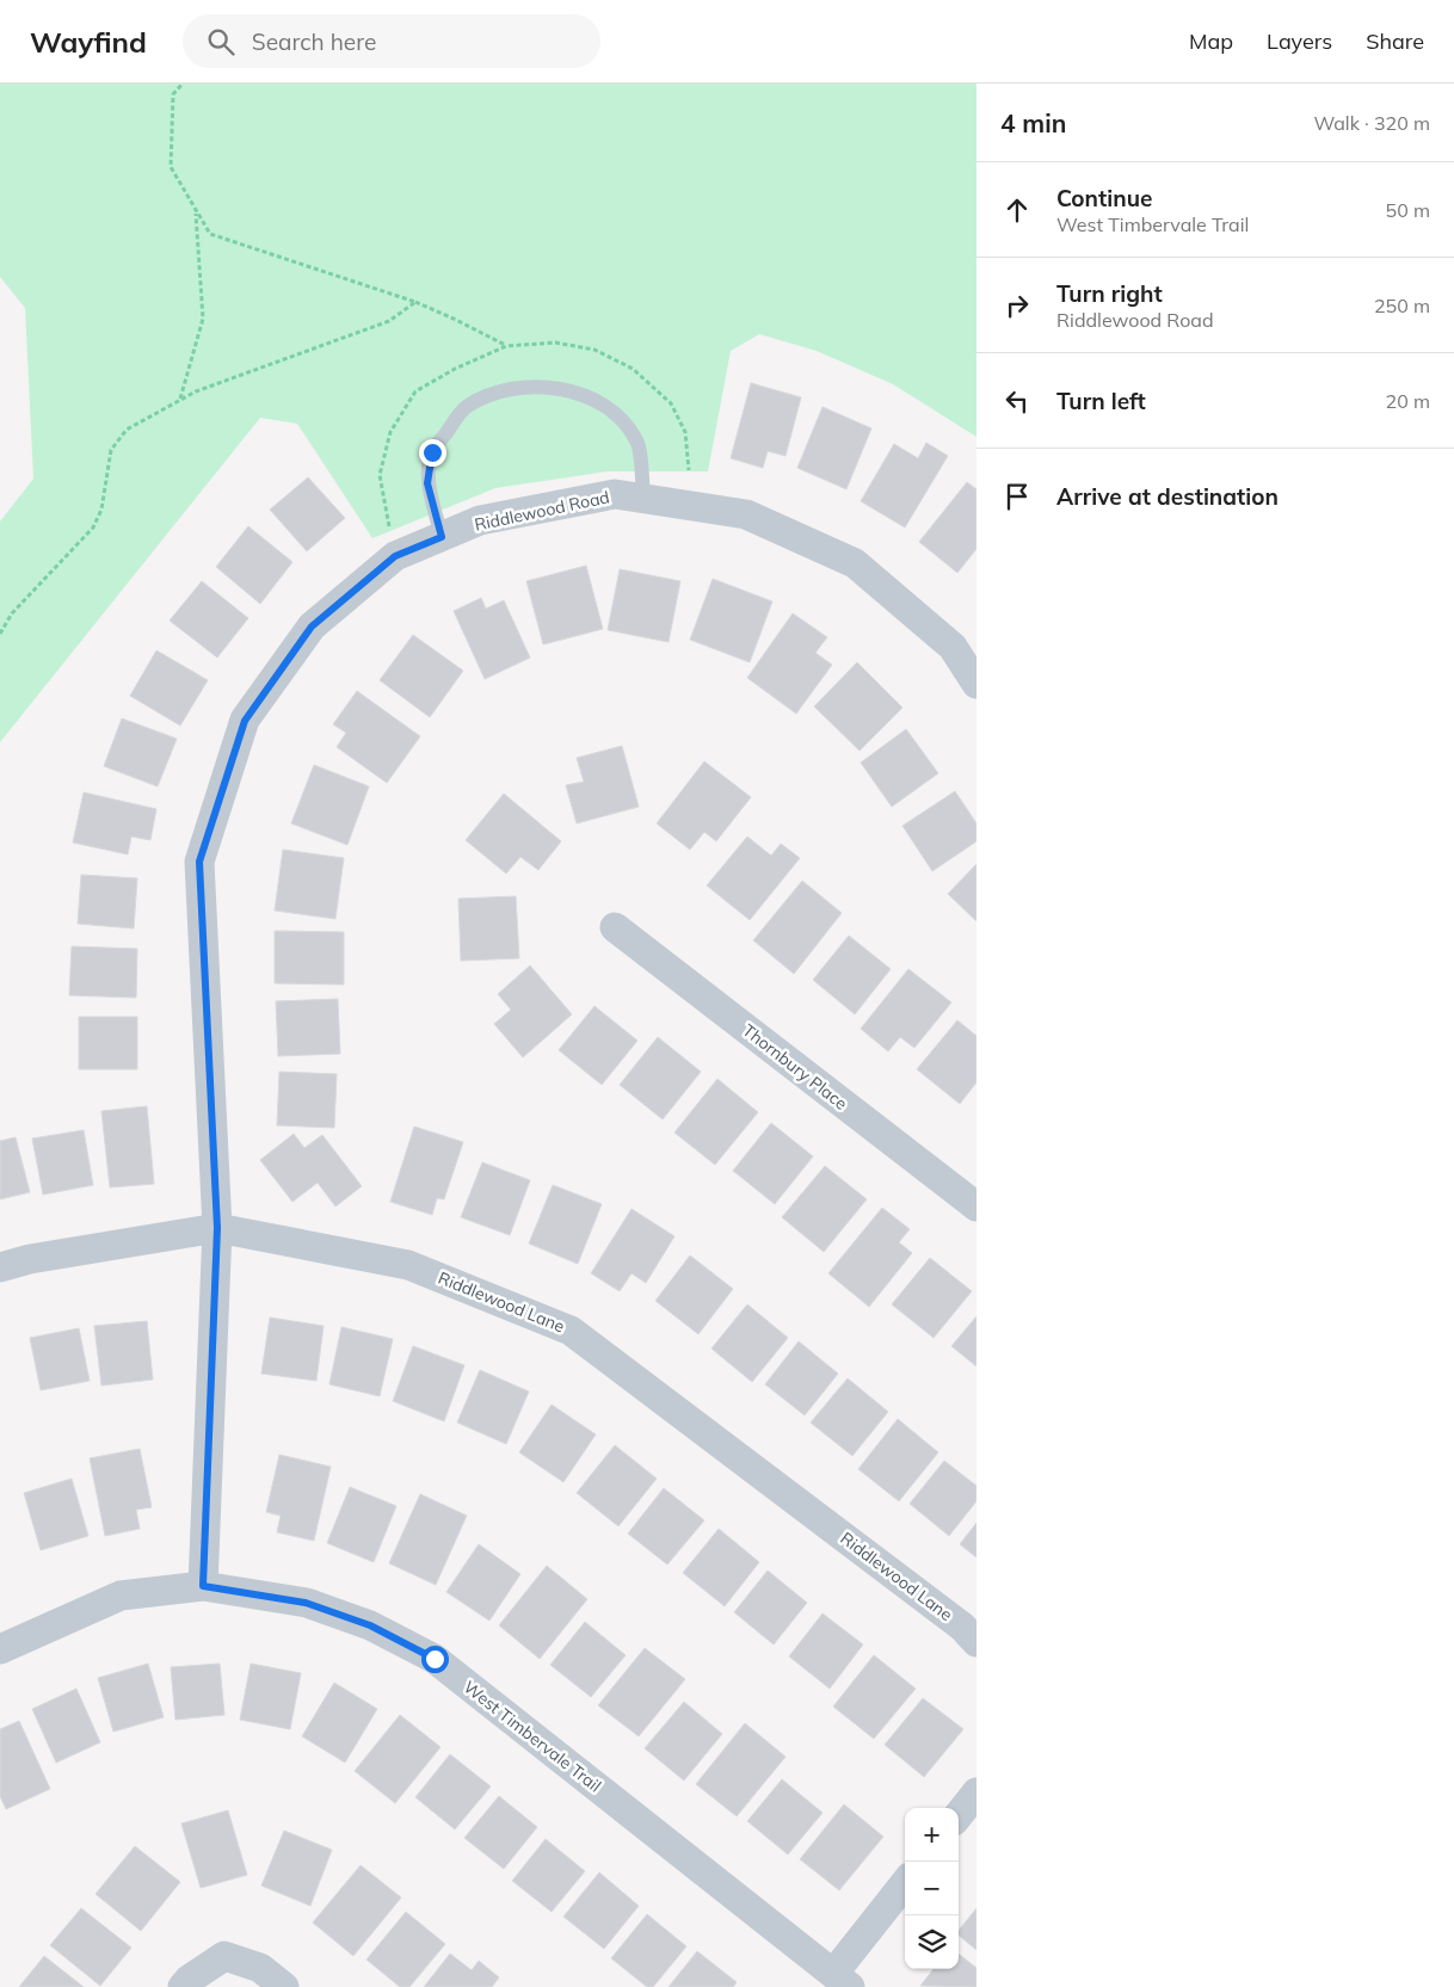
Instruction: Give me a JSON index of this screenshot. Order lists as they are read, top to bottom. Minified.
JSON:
{"streets":{"street":["Riddlewood Road","Thornbury Place","Riddlewood Lane","West Timbervale Trail"]},"crossings":[["Riddlewood Road","Riddlewood Lane"],["Riddlewood Road","West Timbervale Trail"]],"page":{"header":"Wayfind","search":"Search here","nav":["Map","Layers","Share"],"heading":["4 min","Walk · 320 m"],"list":[["Continue","West Timbervale Trail","50 m"],["Turn right","Riddlewood Road","250 m"],["Turn left","20 m"],"Arrive at destination"],"map_buttons":["+","−"]}}
